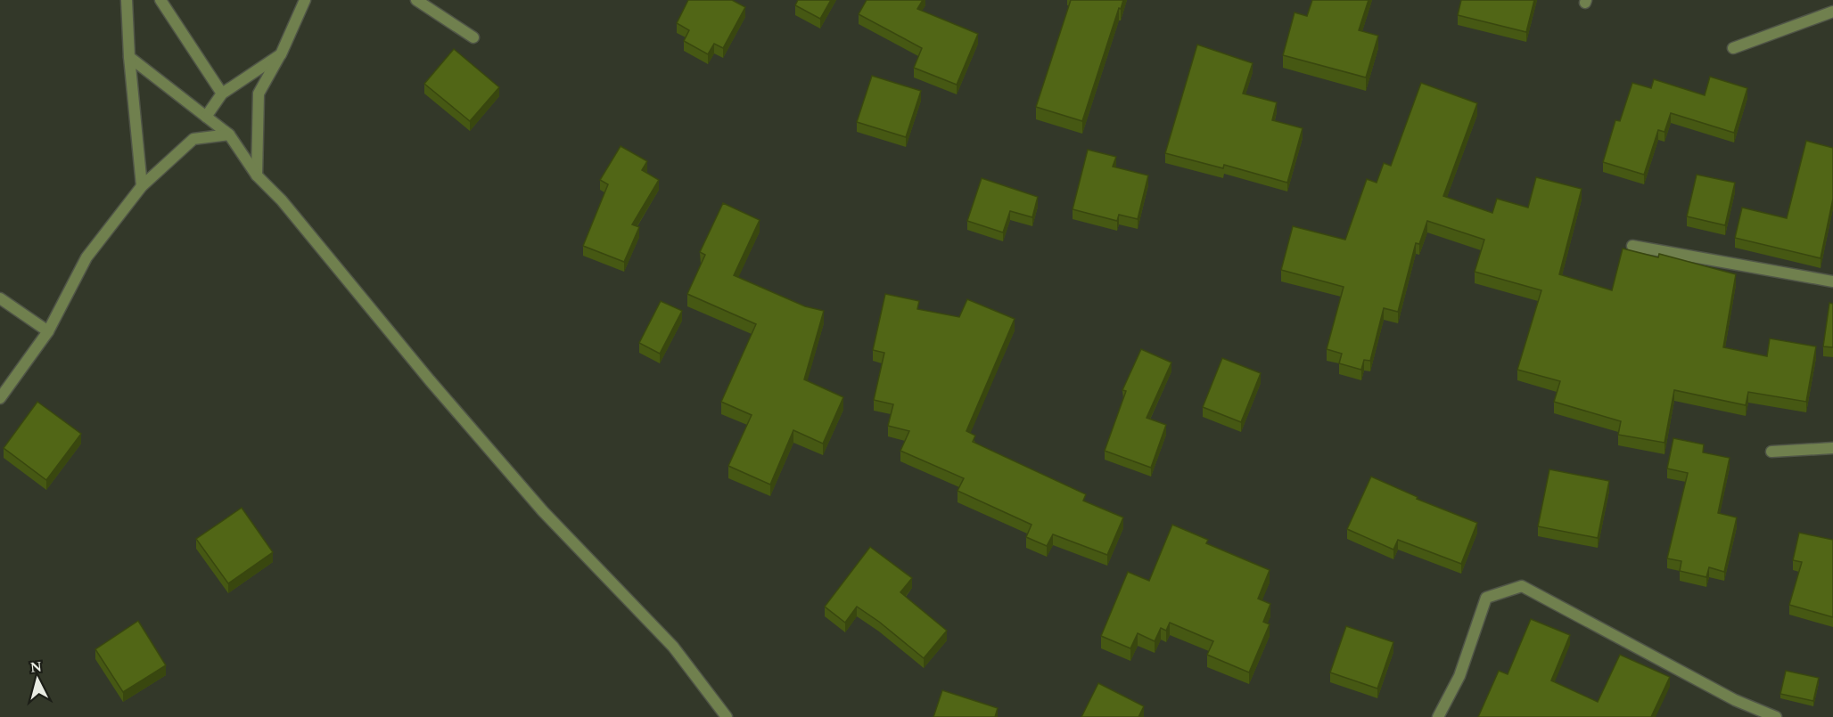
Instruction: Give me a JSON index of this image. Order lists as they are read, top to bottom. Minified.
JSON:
{"north":"top"}
